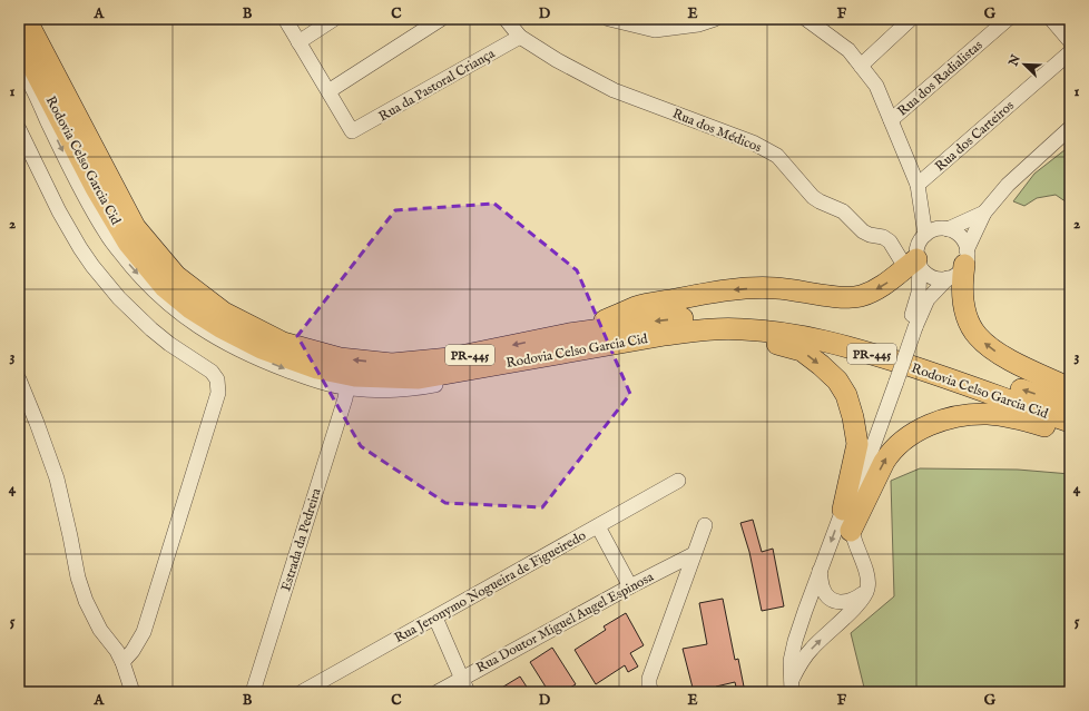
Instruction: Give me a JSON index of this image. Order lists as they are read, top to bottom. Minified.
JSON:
{"streets":{"highway":["Rodovia Celso Garcia Cid","PR-445"],"street":["Rua dos Radialistas","Rua da Pastoral Criança","Rua dos Médicos","Rua dos Carteiros","Estrada da Pedreira","Rua Jeronymo Nogueira de Figueiredo","Rua Doutor Miguel Augel Espinosa"]},"crossings":[["Rua da Pastoral Criança","Rua dos Médicos"]],"north":"top left","grid":{"columns":["A","B","C","D","E","F","G"],"rows":["1","2","3","4","5"]}}
